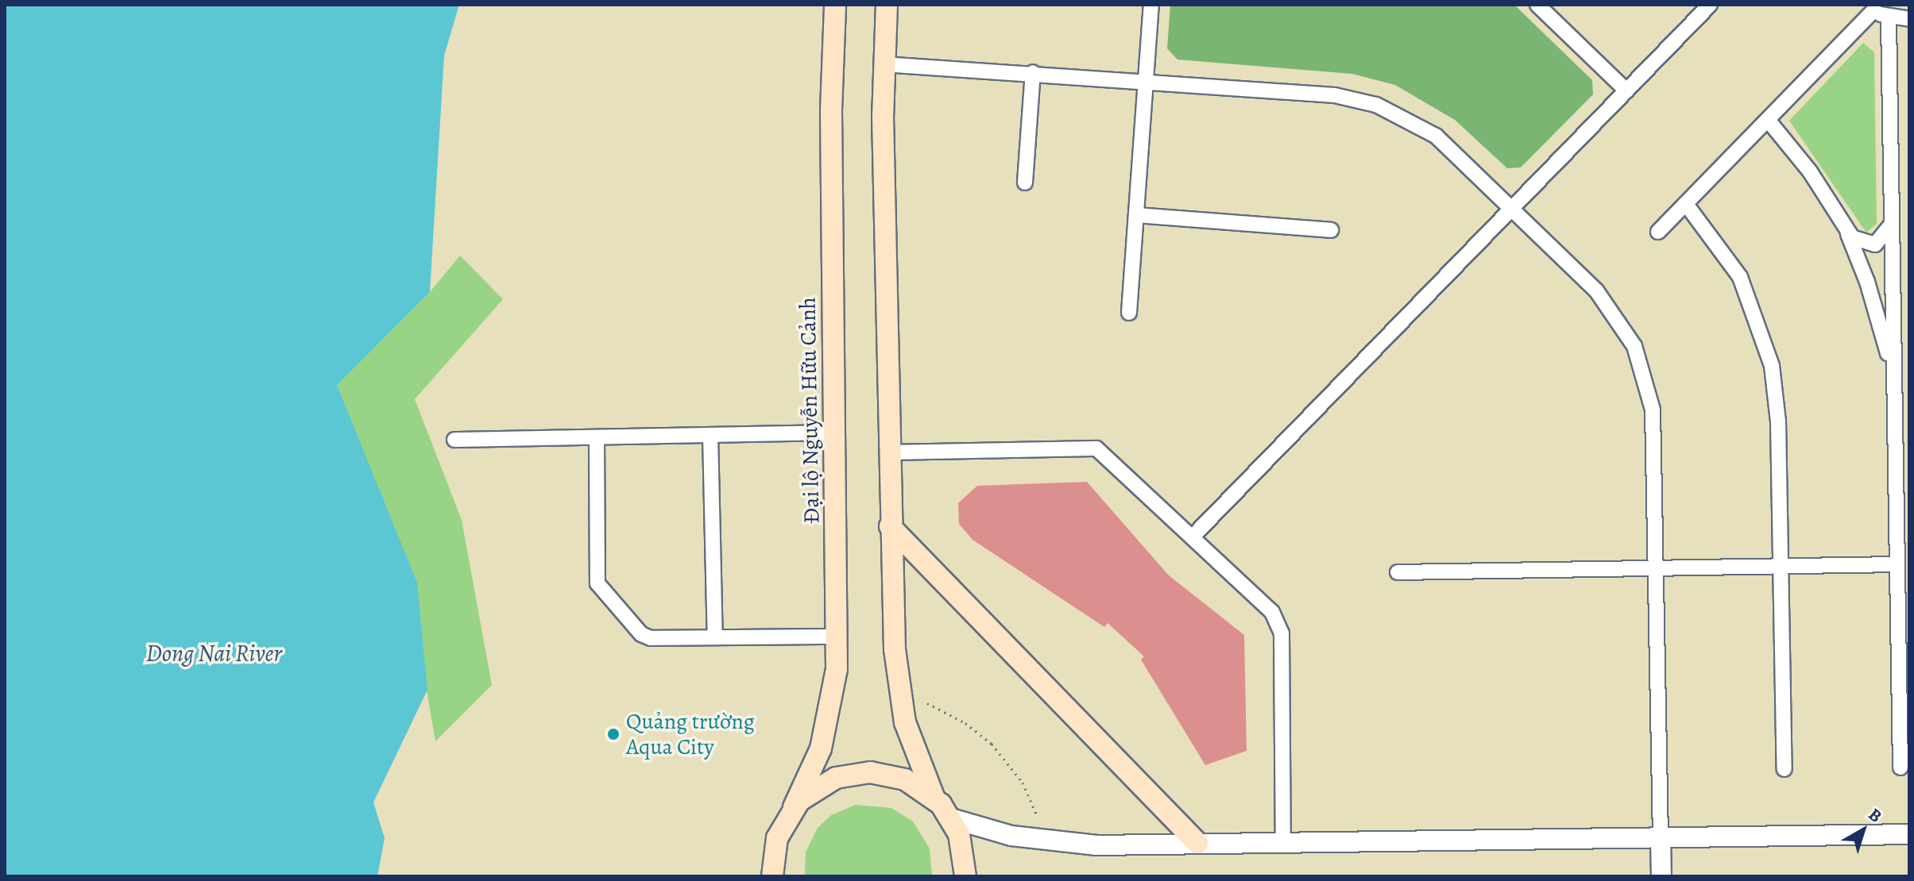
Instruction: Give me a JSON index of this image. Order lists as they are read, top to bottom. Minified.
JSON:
{"streets":{"main road":["Đại lộ Nguyễn Hữu Cảnh"]},"water":["Dong Nai River"],"places":["Quảng trường Aqua City"],"north":"top right"}
